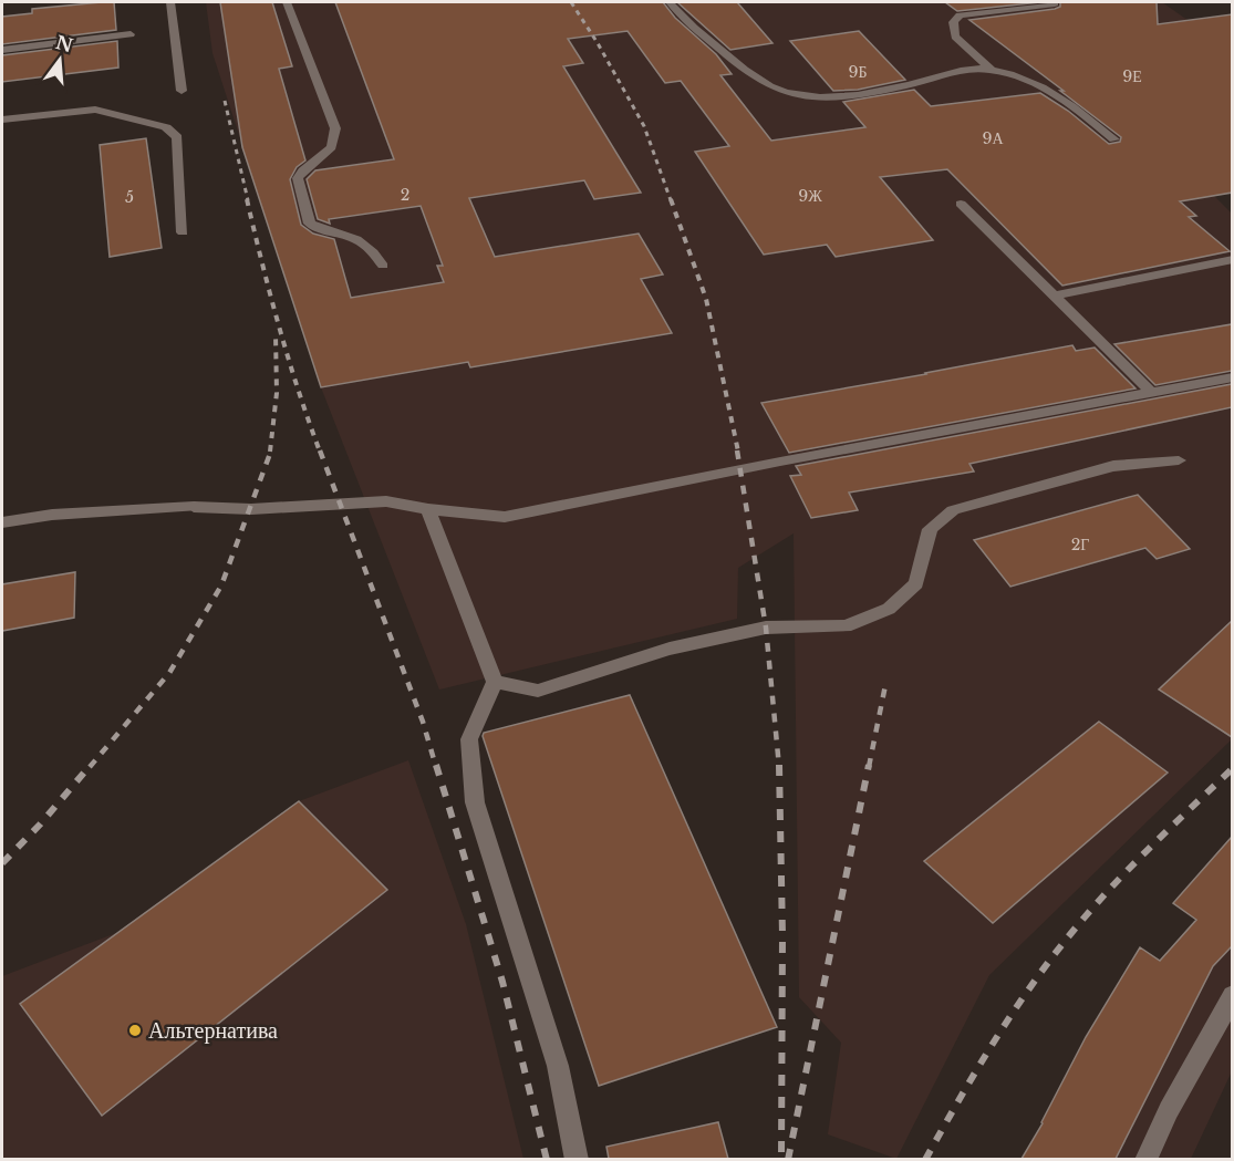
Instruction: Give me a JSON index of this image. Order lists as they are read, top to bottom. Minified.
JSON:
{"places":["Альтернатива"],"house_numbers":["9Б","9Е","9А","2","9Ж","5","2Г"],"north":"top"}
